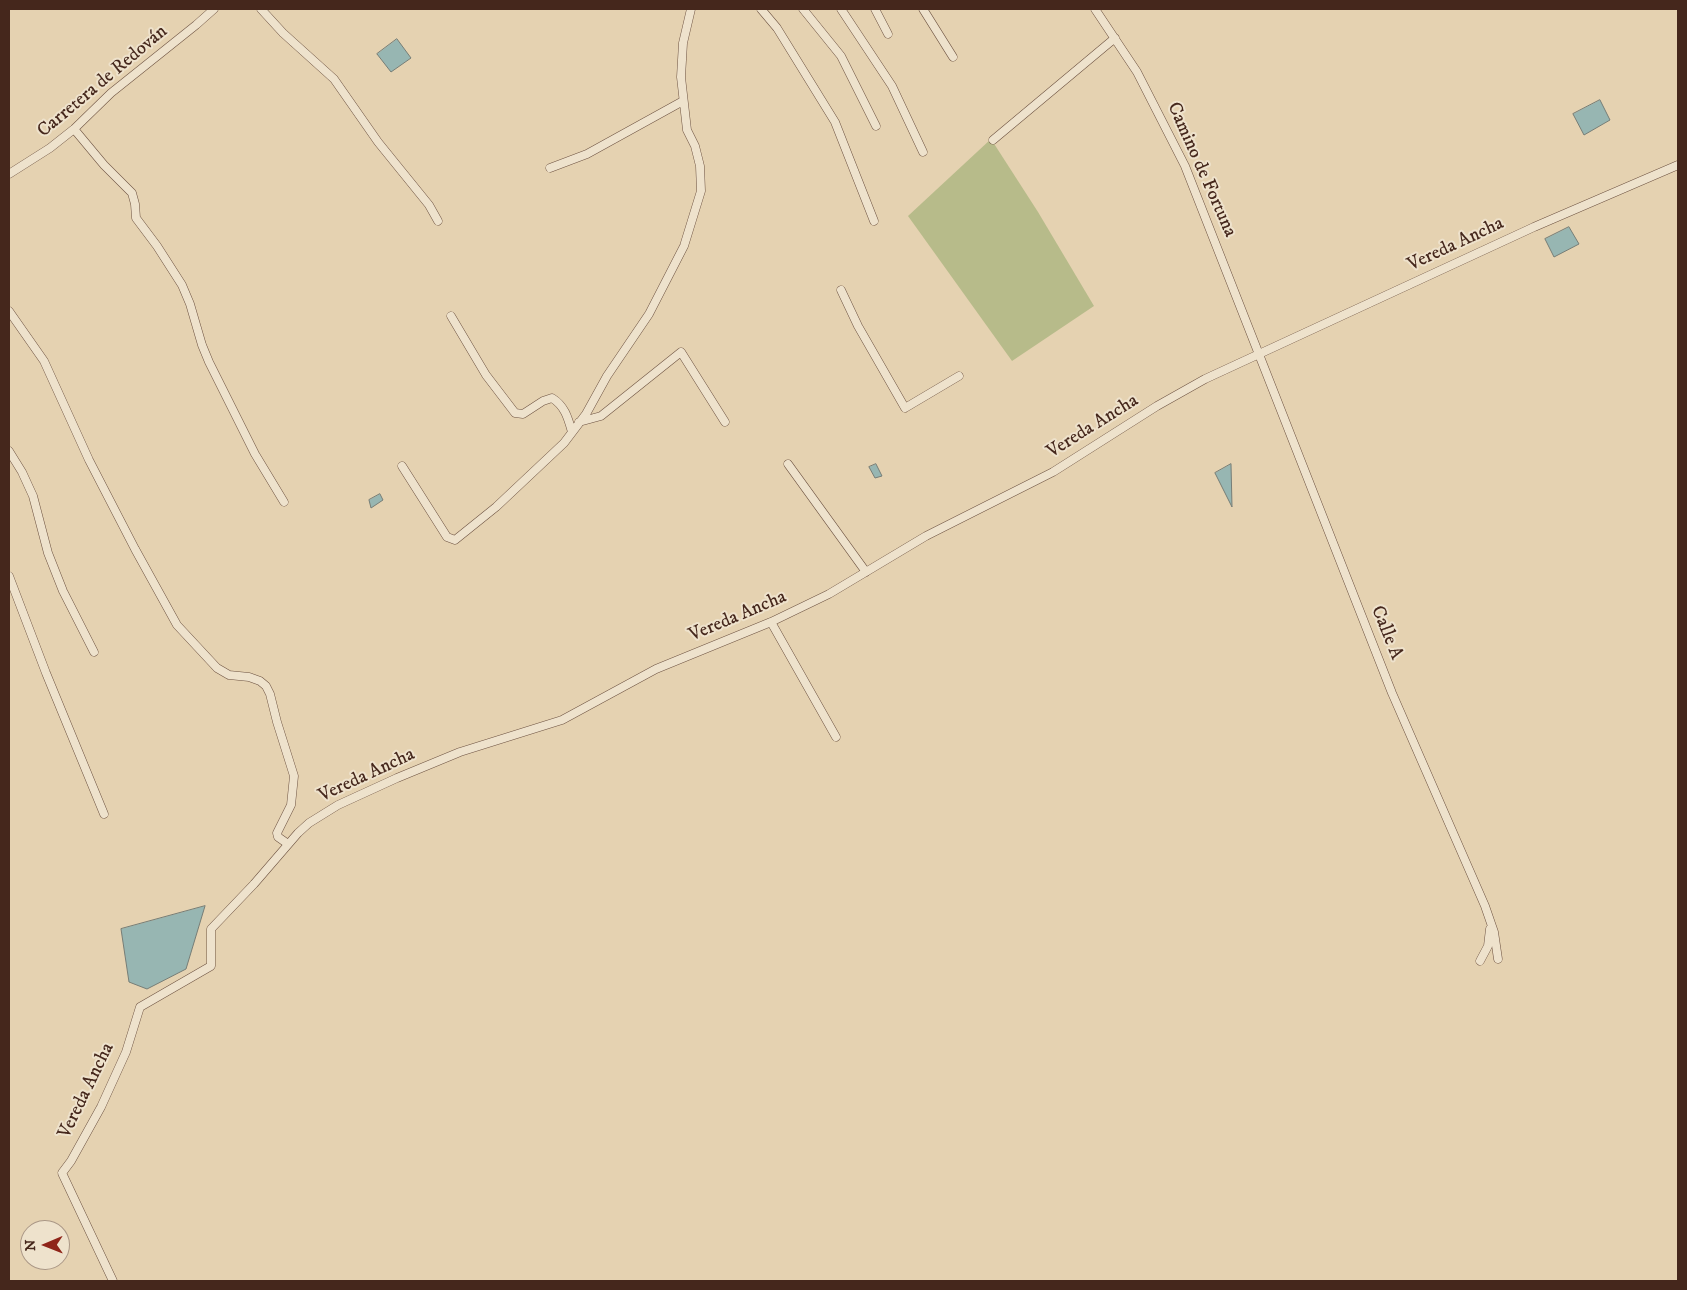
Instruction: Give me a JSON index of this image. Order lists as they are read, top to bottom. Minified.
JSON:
{"streets":{"street":["Carretera de Redován","Camino de Fortuna","Vereda Ancha","Calle A"]},"crossings":[["Camino de Fortuna","Vereda Ancha"],["Camino de Fortuna","Calle A"],["Vereda Ancha","Calle A"]],"north":"left"}
